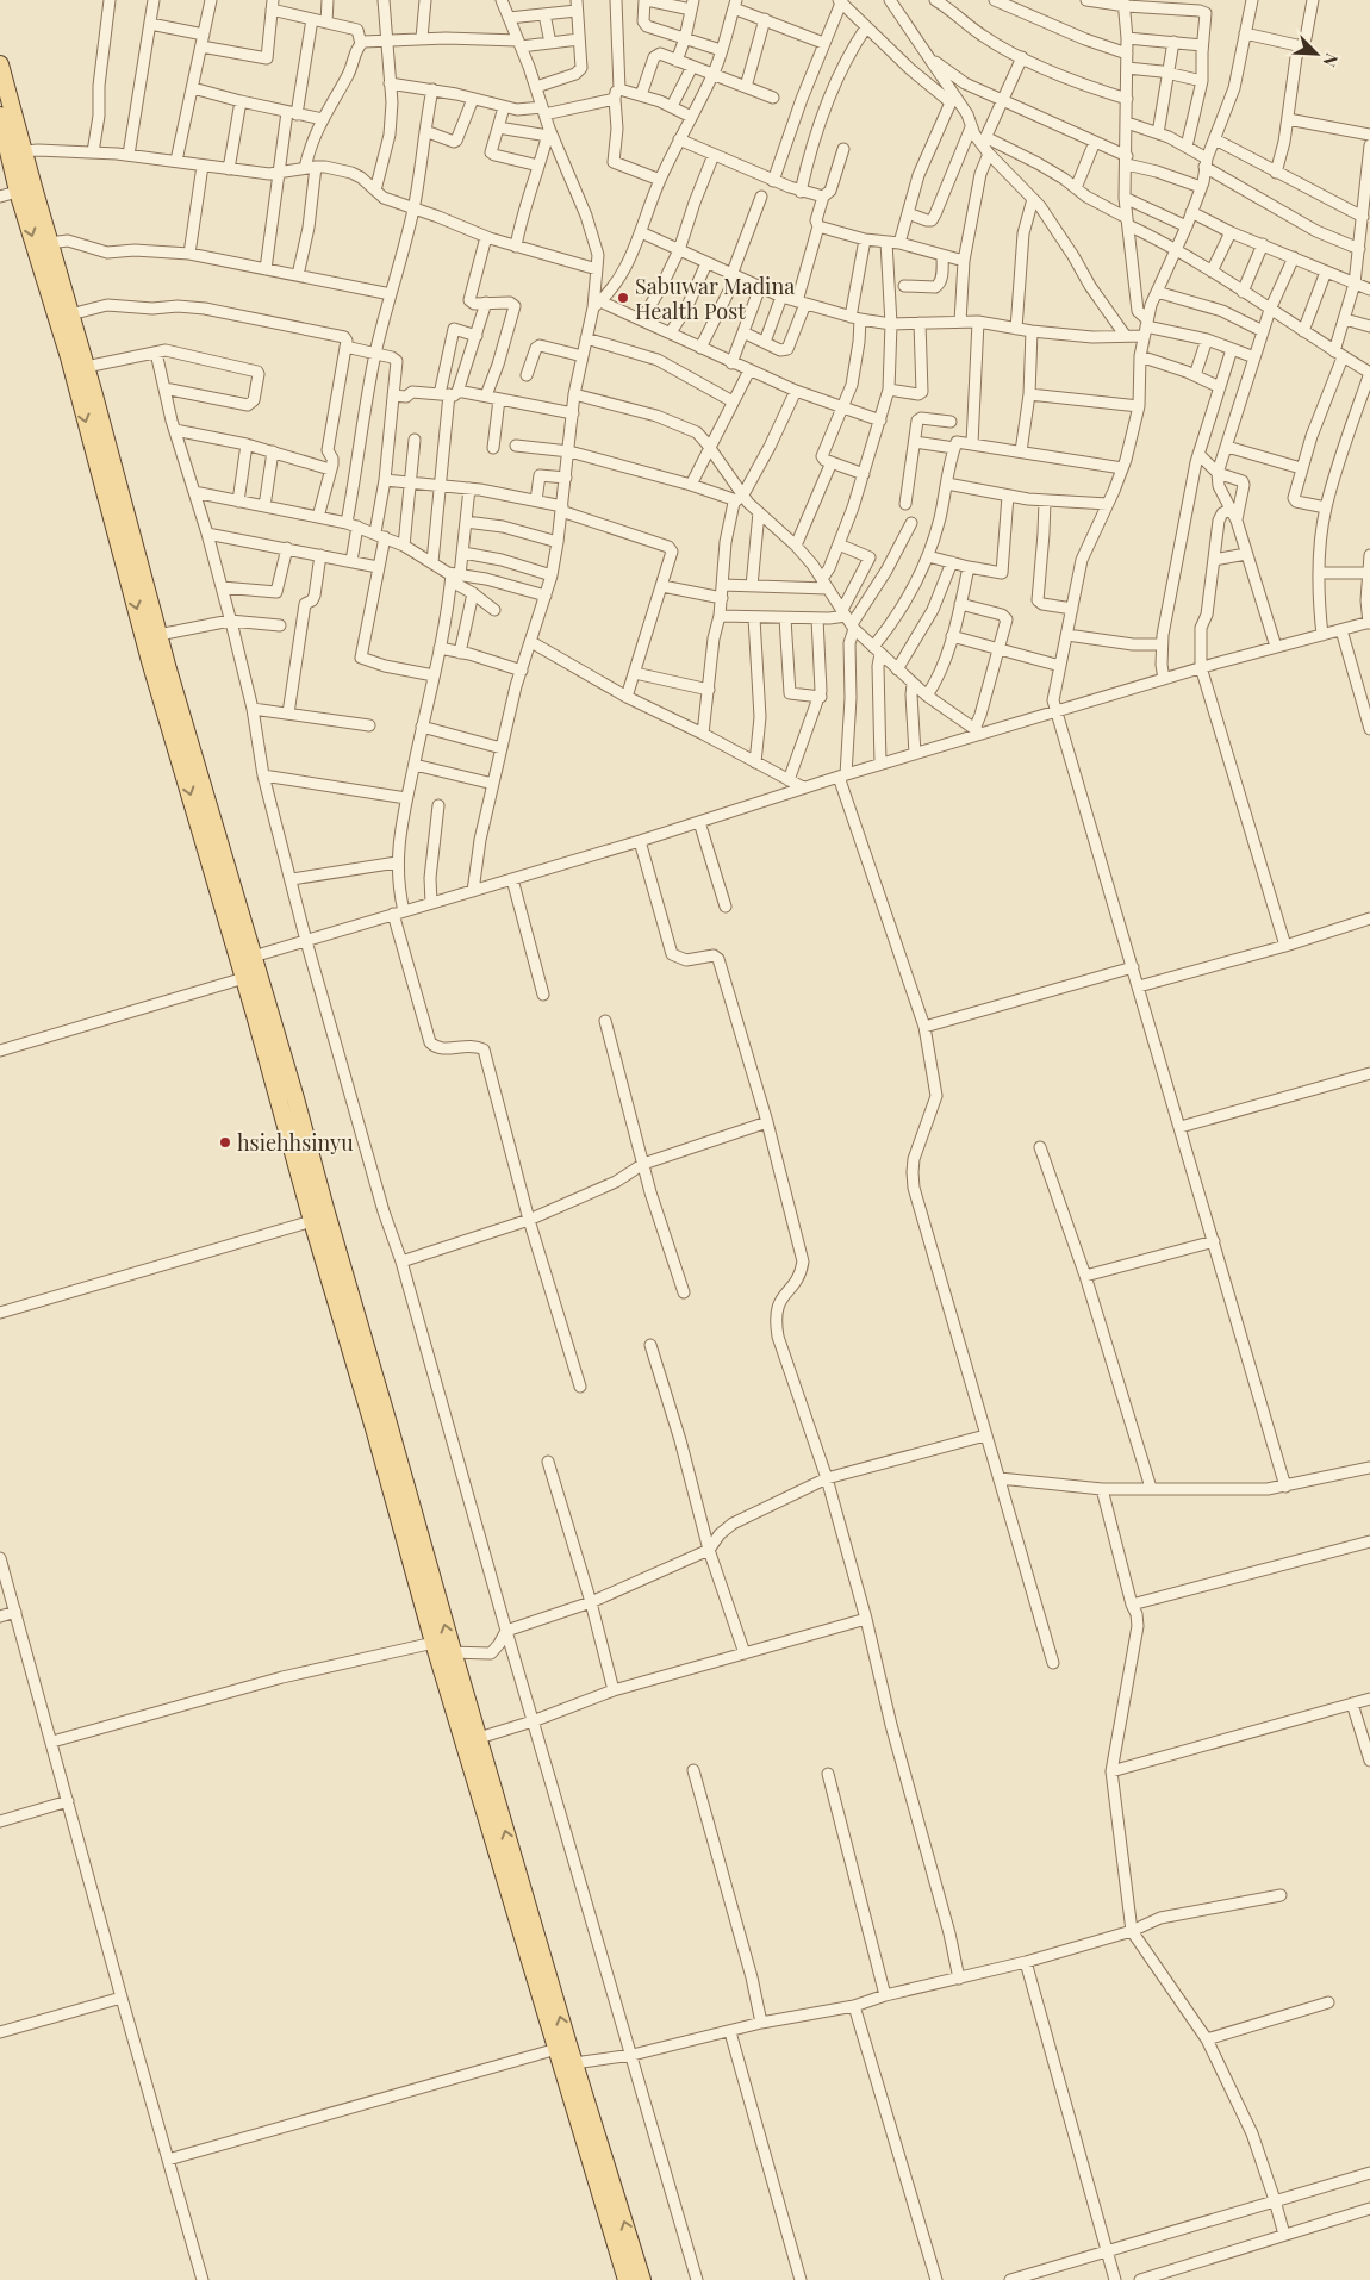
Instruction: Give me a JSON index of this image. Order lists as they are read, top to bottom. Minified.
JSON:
{"places":["Sabuwar Madina Health Post","hsiehhsinyu"],"north":"bottom right"}
